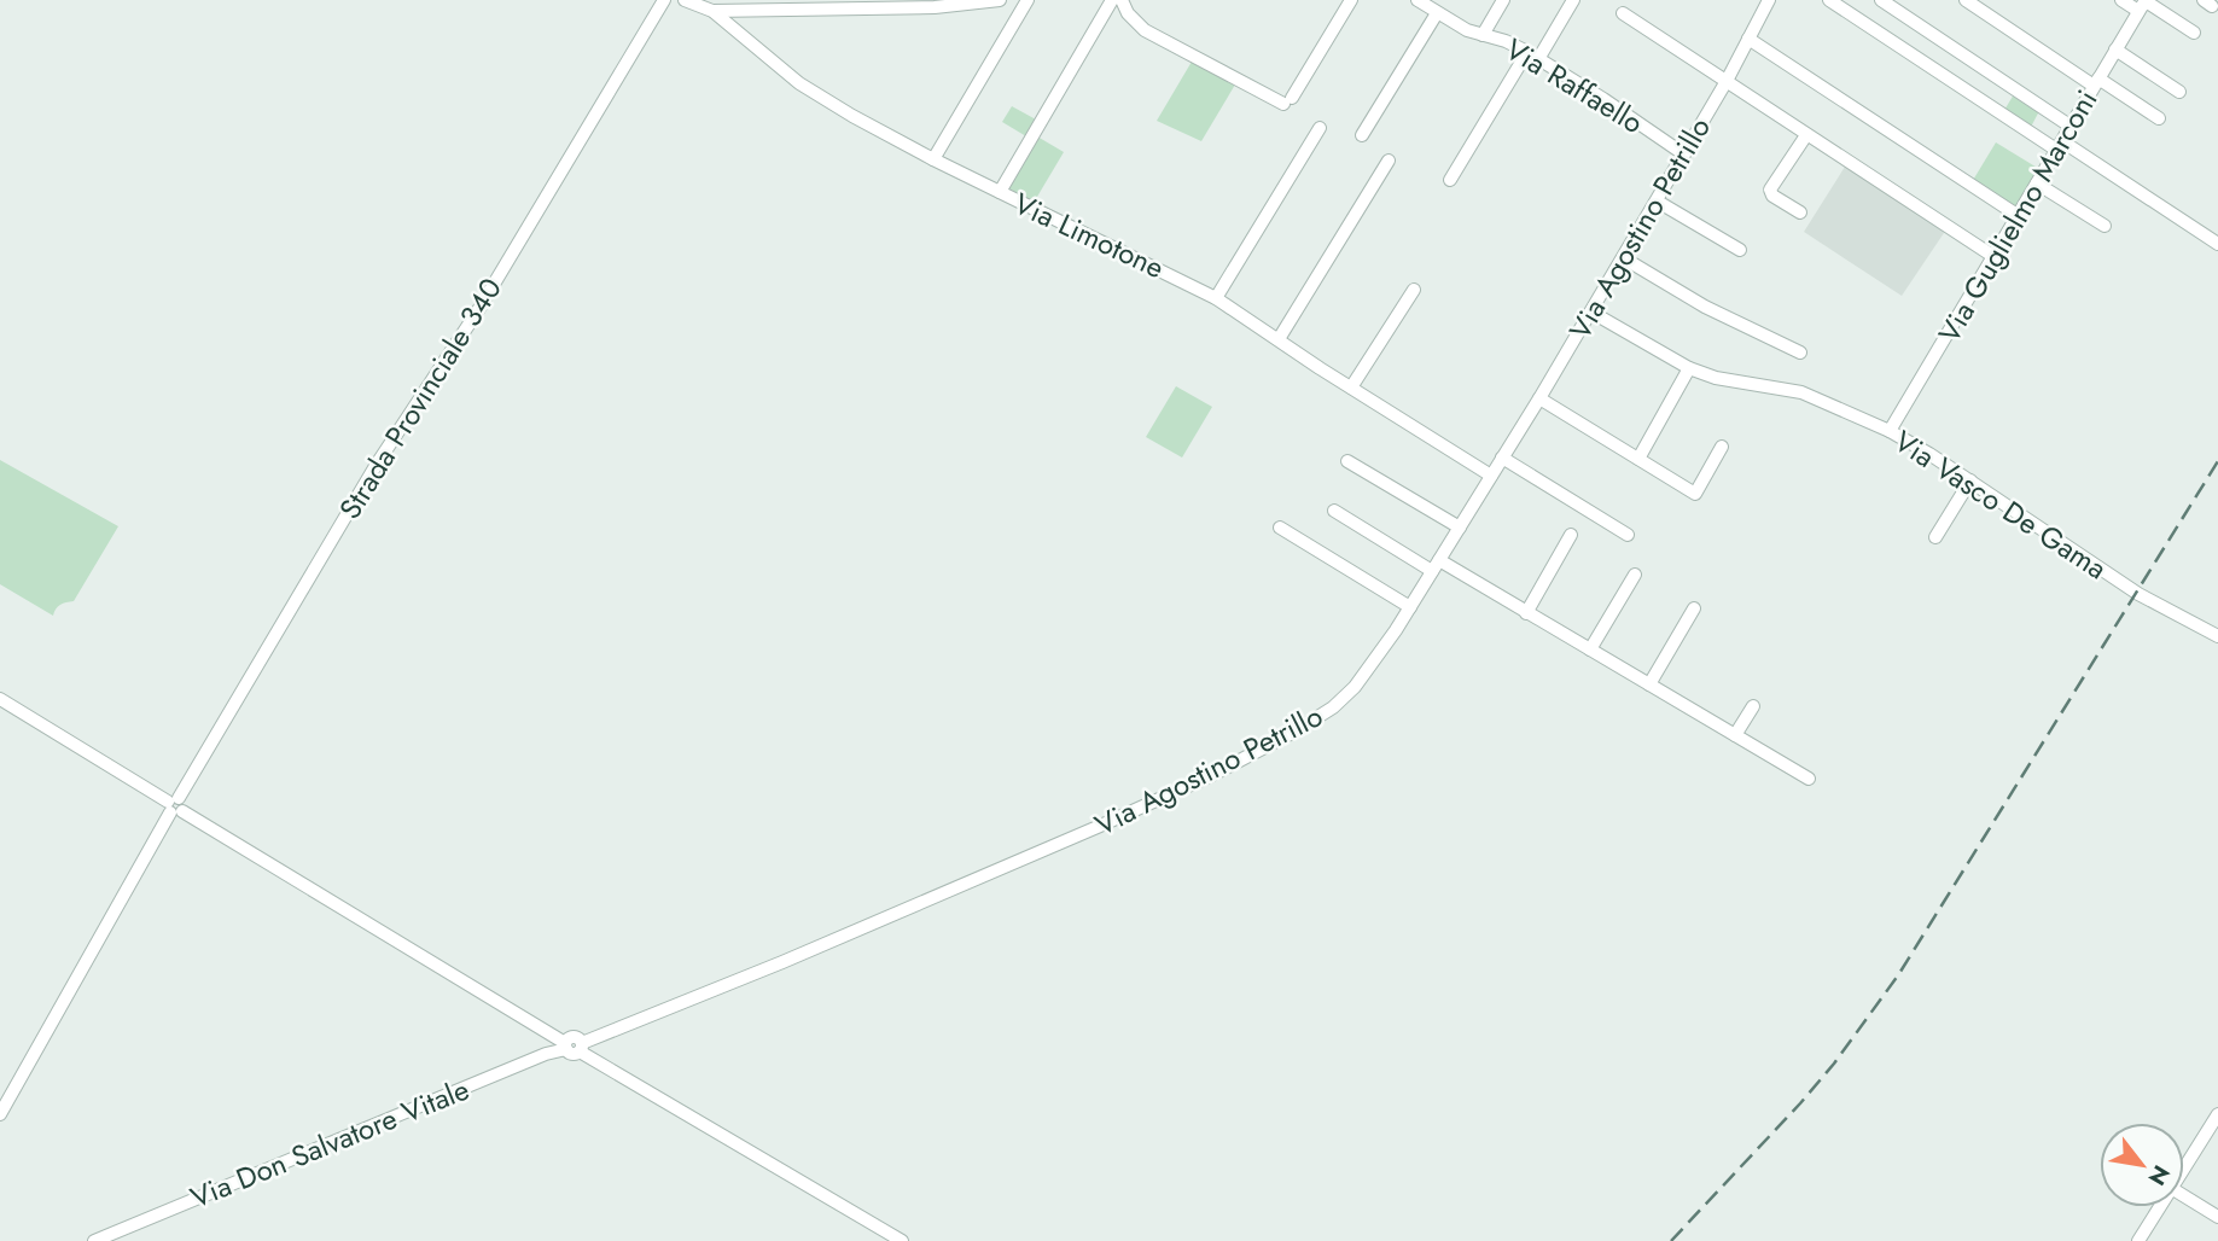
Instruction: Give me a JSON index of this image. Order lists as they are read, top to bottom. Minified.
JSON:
{"streets":{"street":["Via Raffaello","Via Guglielmo Marconi","Via Agostino Petrillo","Via Limotone","Strada Provinciale 340","Via Vasco De Gama","Via Don Salvatore Vitale"]},"crossings":[["Via Raffaello","Via Agostino Petrillo"],["Via Guglielmo Marconi","Via Vasco De Gama"],["Via Agostino Petrillo","Via Limotone"],["Via Agostino Petrillo","Via Vasco De Gama"]],"north":"bottom right"}
